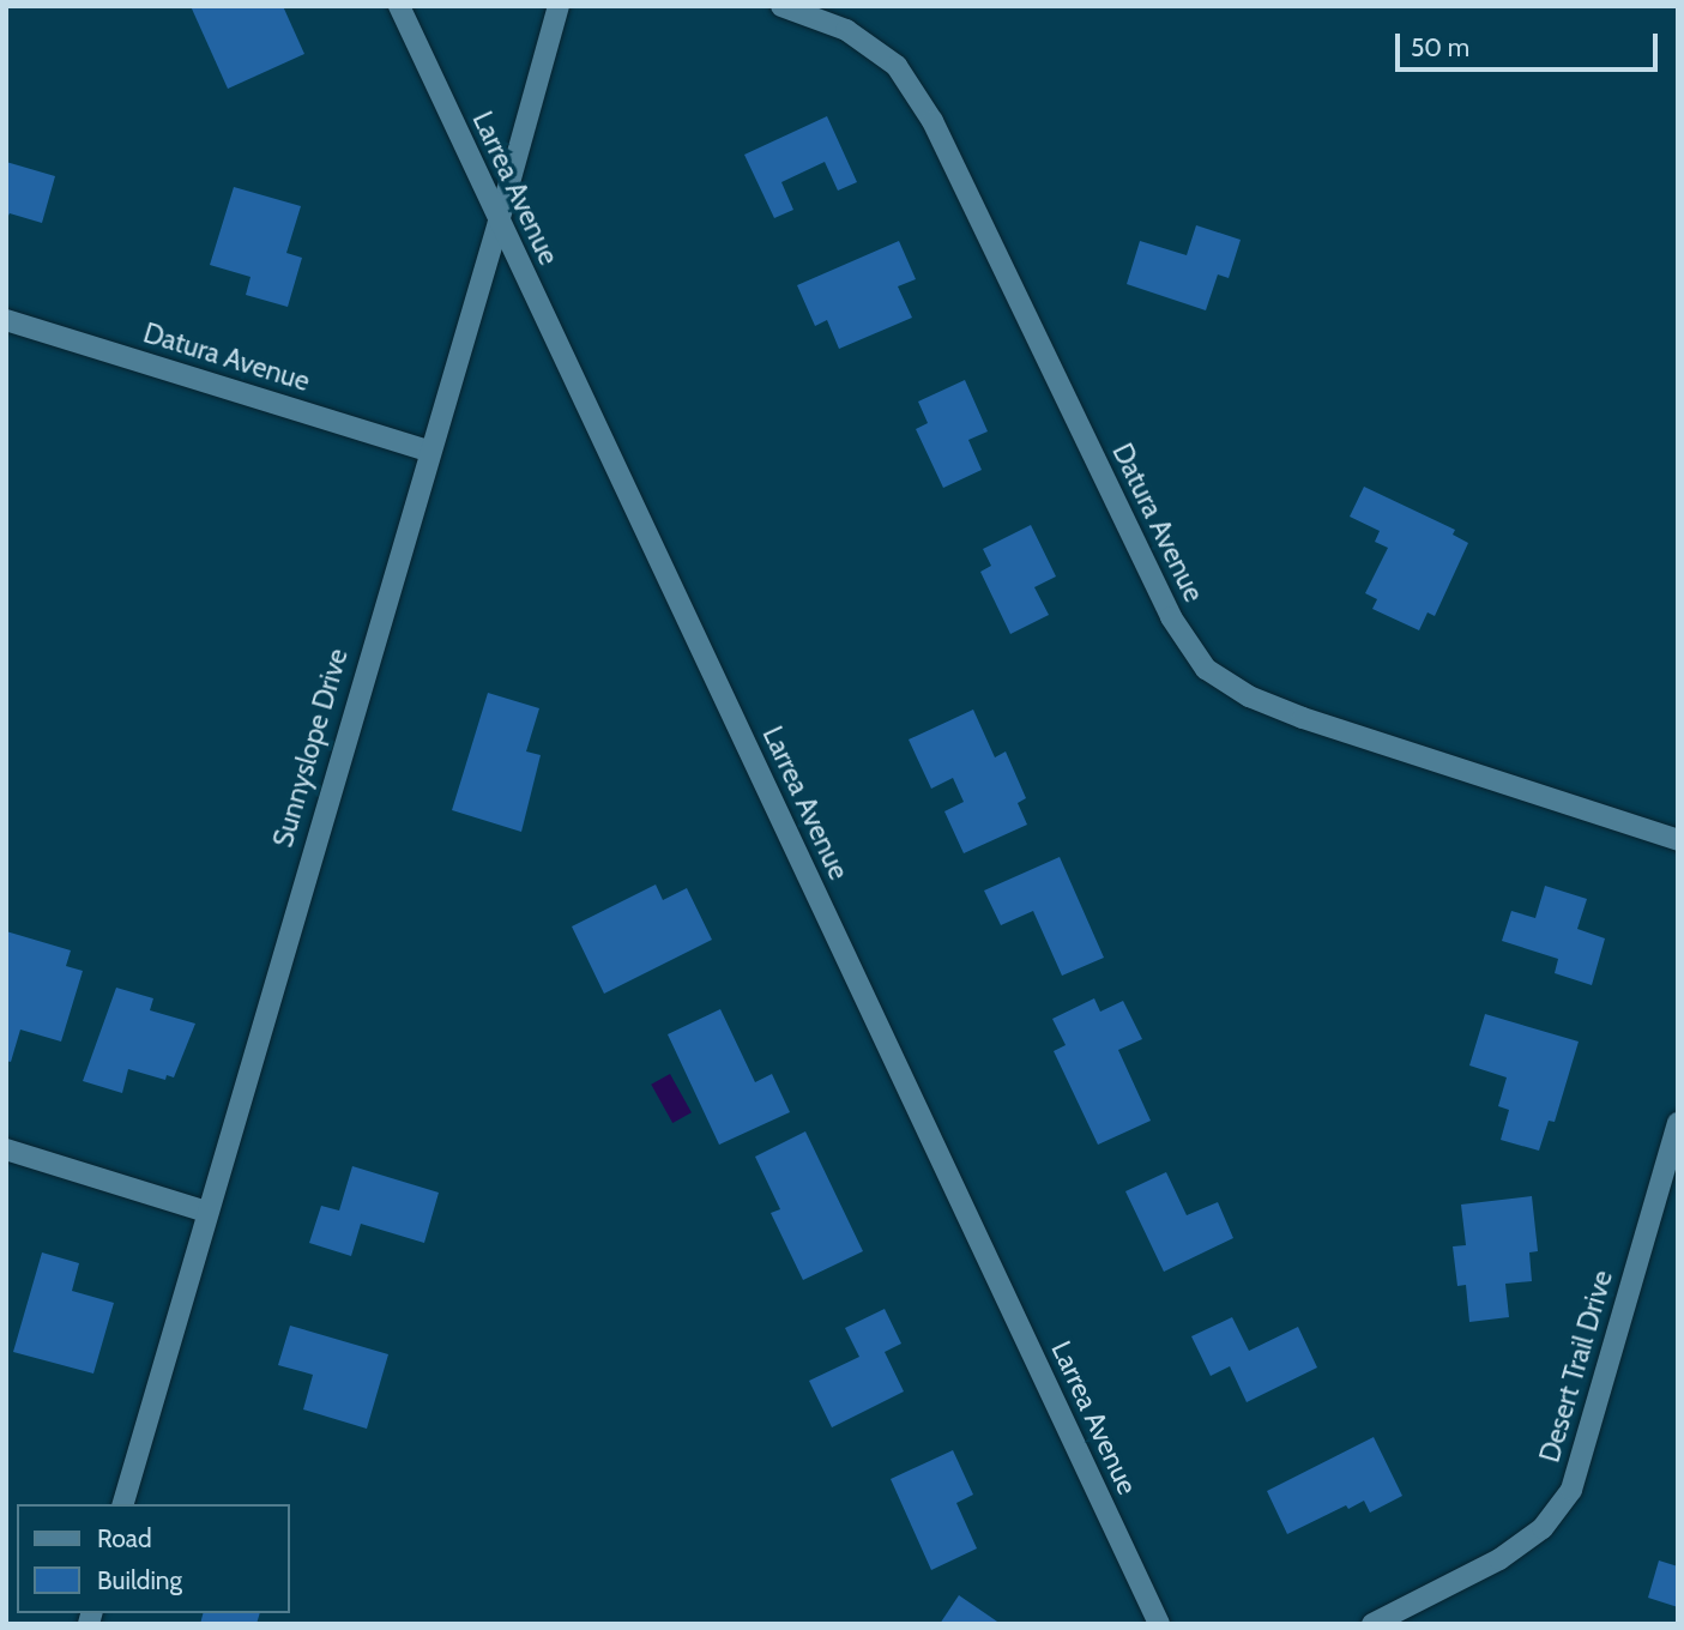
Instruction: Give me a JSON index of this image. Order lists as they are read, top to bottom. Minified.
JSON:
{"streets":{"street":["Larrea Avenue","Datura Avenue","Sunnyslope Drive","Desert Trail Drive"]},"crossings":[["Larrea Avenue","Sunnyslope Drive"],["Datura Avenue","Sunnyslope Drive"]],"legend":["Road","Building"],"scale_bar":"50 m"}
